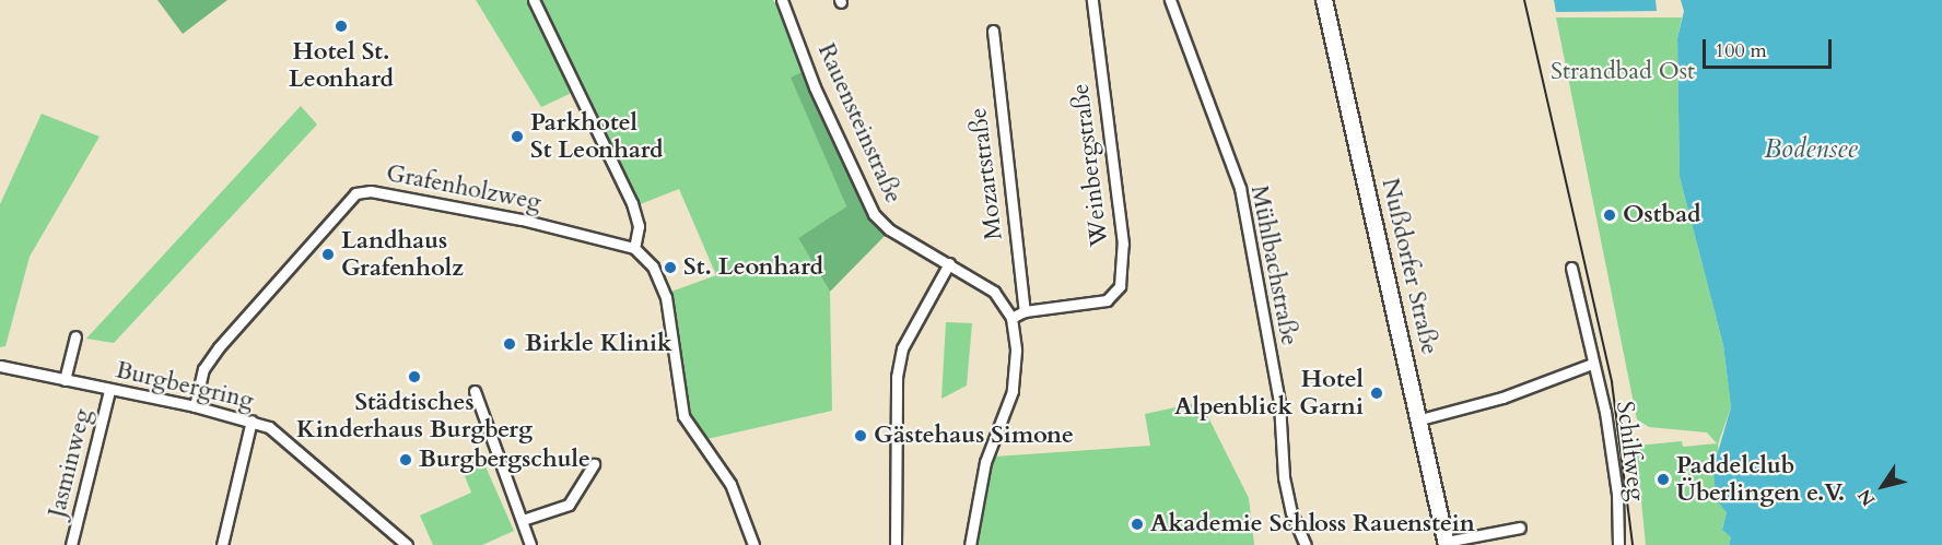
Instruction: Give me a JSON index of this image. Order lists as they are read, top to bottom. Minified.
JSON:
{"streets":{"street":["Rauensteinstraße","Weinbergstraße","Mozartstraße","Grafenholzweg","Mühlbachstraße","Nußdorfer Straße","Burgbergring","Schilfweg","Jasminweg"]},"crossings":[["Rauensteinstraße","Weinbergstraße"],["Weinbergstraße","Mozartstraße"],["Grafenholzweg","Burgbergring"],["Burgbergring","Jasminweg"]],"water":["Bodensee"],"parks":["Strandbad Ost"],"places":["Hotel St. Leonhard","Parkhotel St Leonhard","Ostbad","Landhaus Grafenholz","St. Leonhard","Birkle Klinik","Städtisches Kinderhaus Burgberg","Hotel Alpenblick Garni","Gästehaus Simone","Burgbergschule","Paddelclub Überlingen e.V.","Akademie Schloss Rauenstein"],"scale_bar":"100 m","north":"bottom left"}
